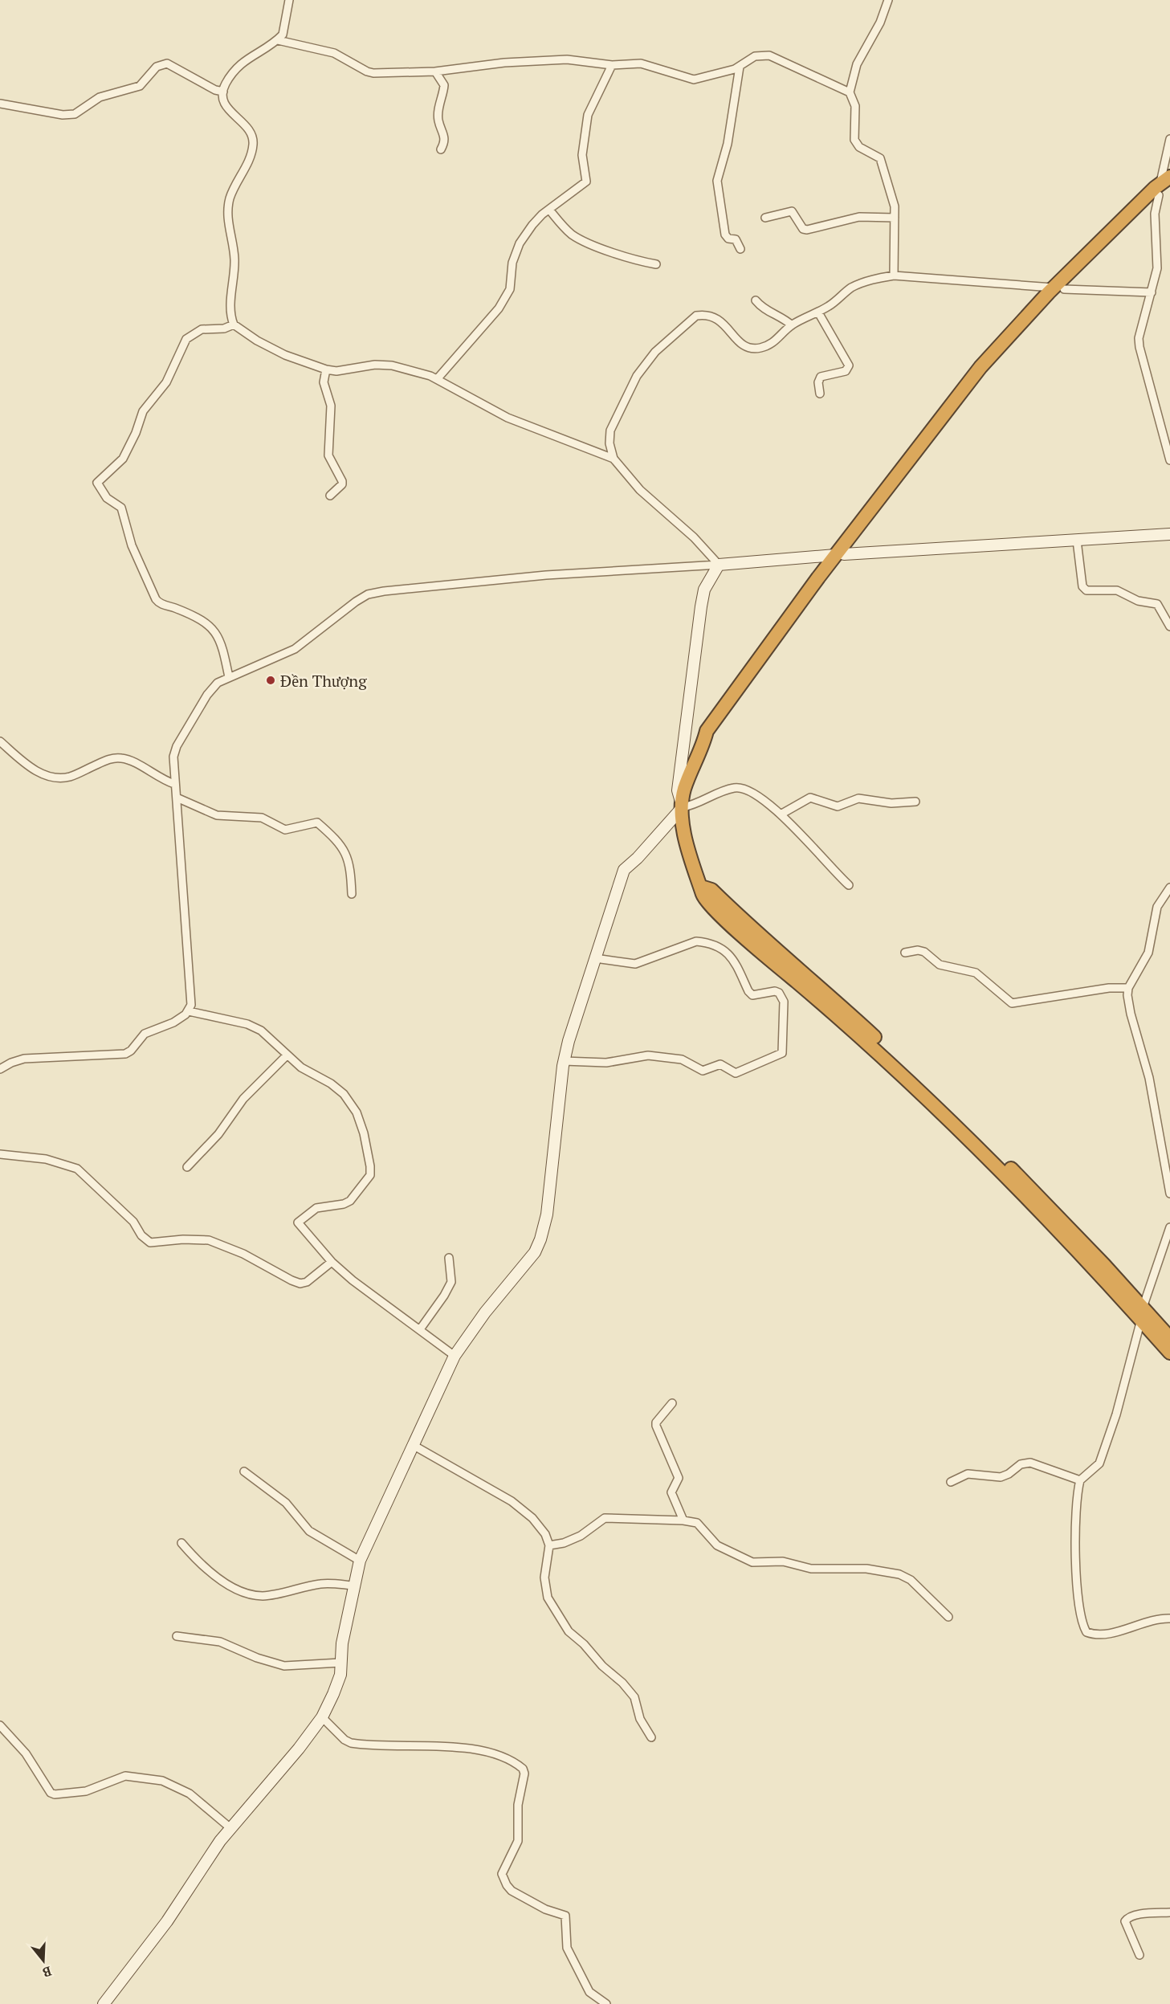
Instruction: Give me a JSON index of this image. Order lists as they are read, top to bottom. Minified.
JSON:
{"places":["Đền Thượng"],"north":"bottom"}
